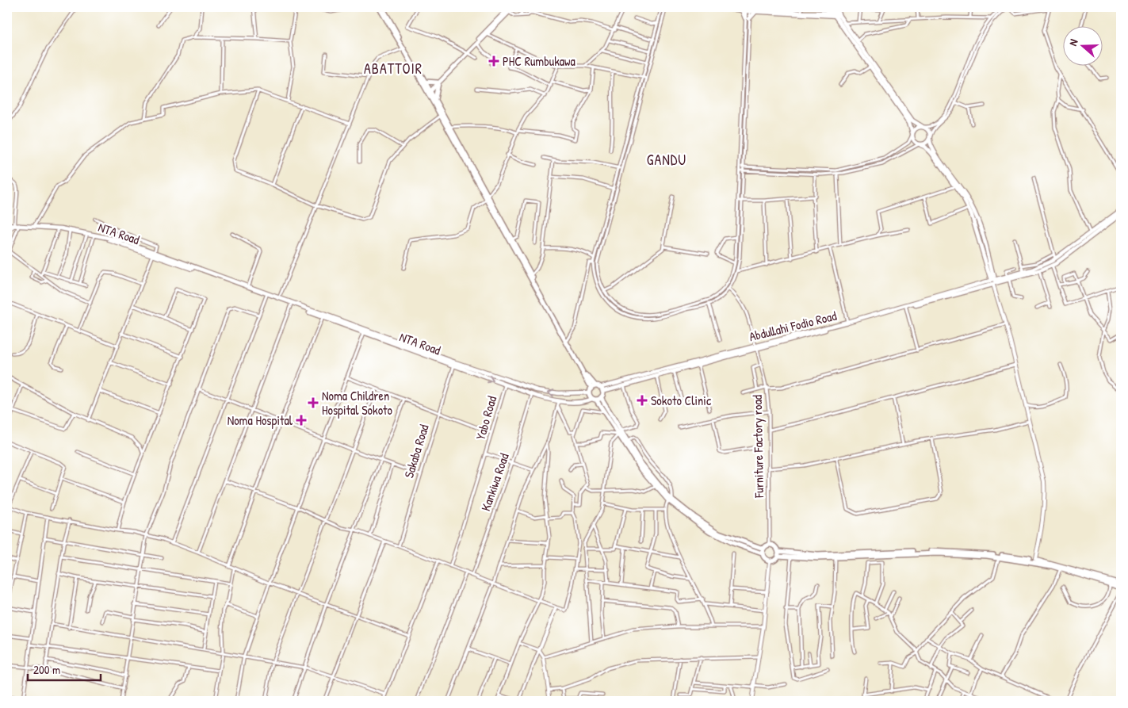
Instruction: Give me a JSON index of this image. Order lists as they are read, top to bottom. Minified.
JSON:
{"streets":{"main road":["NTA Road","Abdullahi Fodio Road"],"street":["Yabo Road","Furniture Factory road","Sakaba Road","Kankiwa Road"]},"crossings":[["NTA Road","Yabo Road"],["NTA Road","Sakaba Road"],["NTA Road","Kankiwa Road"],["Abdullahi Fodio Road","Furniture Factory road"],["Yabo Road","Kankiwa Road"]],"districts":["ABATTOIR","GANDU"],"places":{"health":["PHC Rumbukawa","Sokoto Clinic","Noma Children Hospital Sokoto","Noma Hospital"]},"scale_bar":"200 m","north":"left"}
